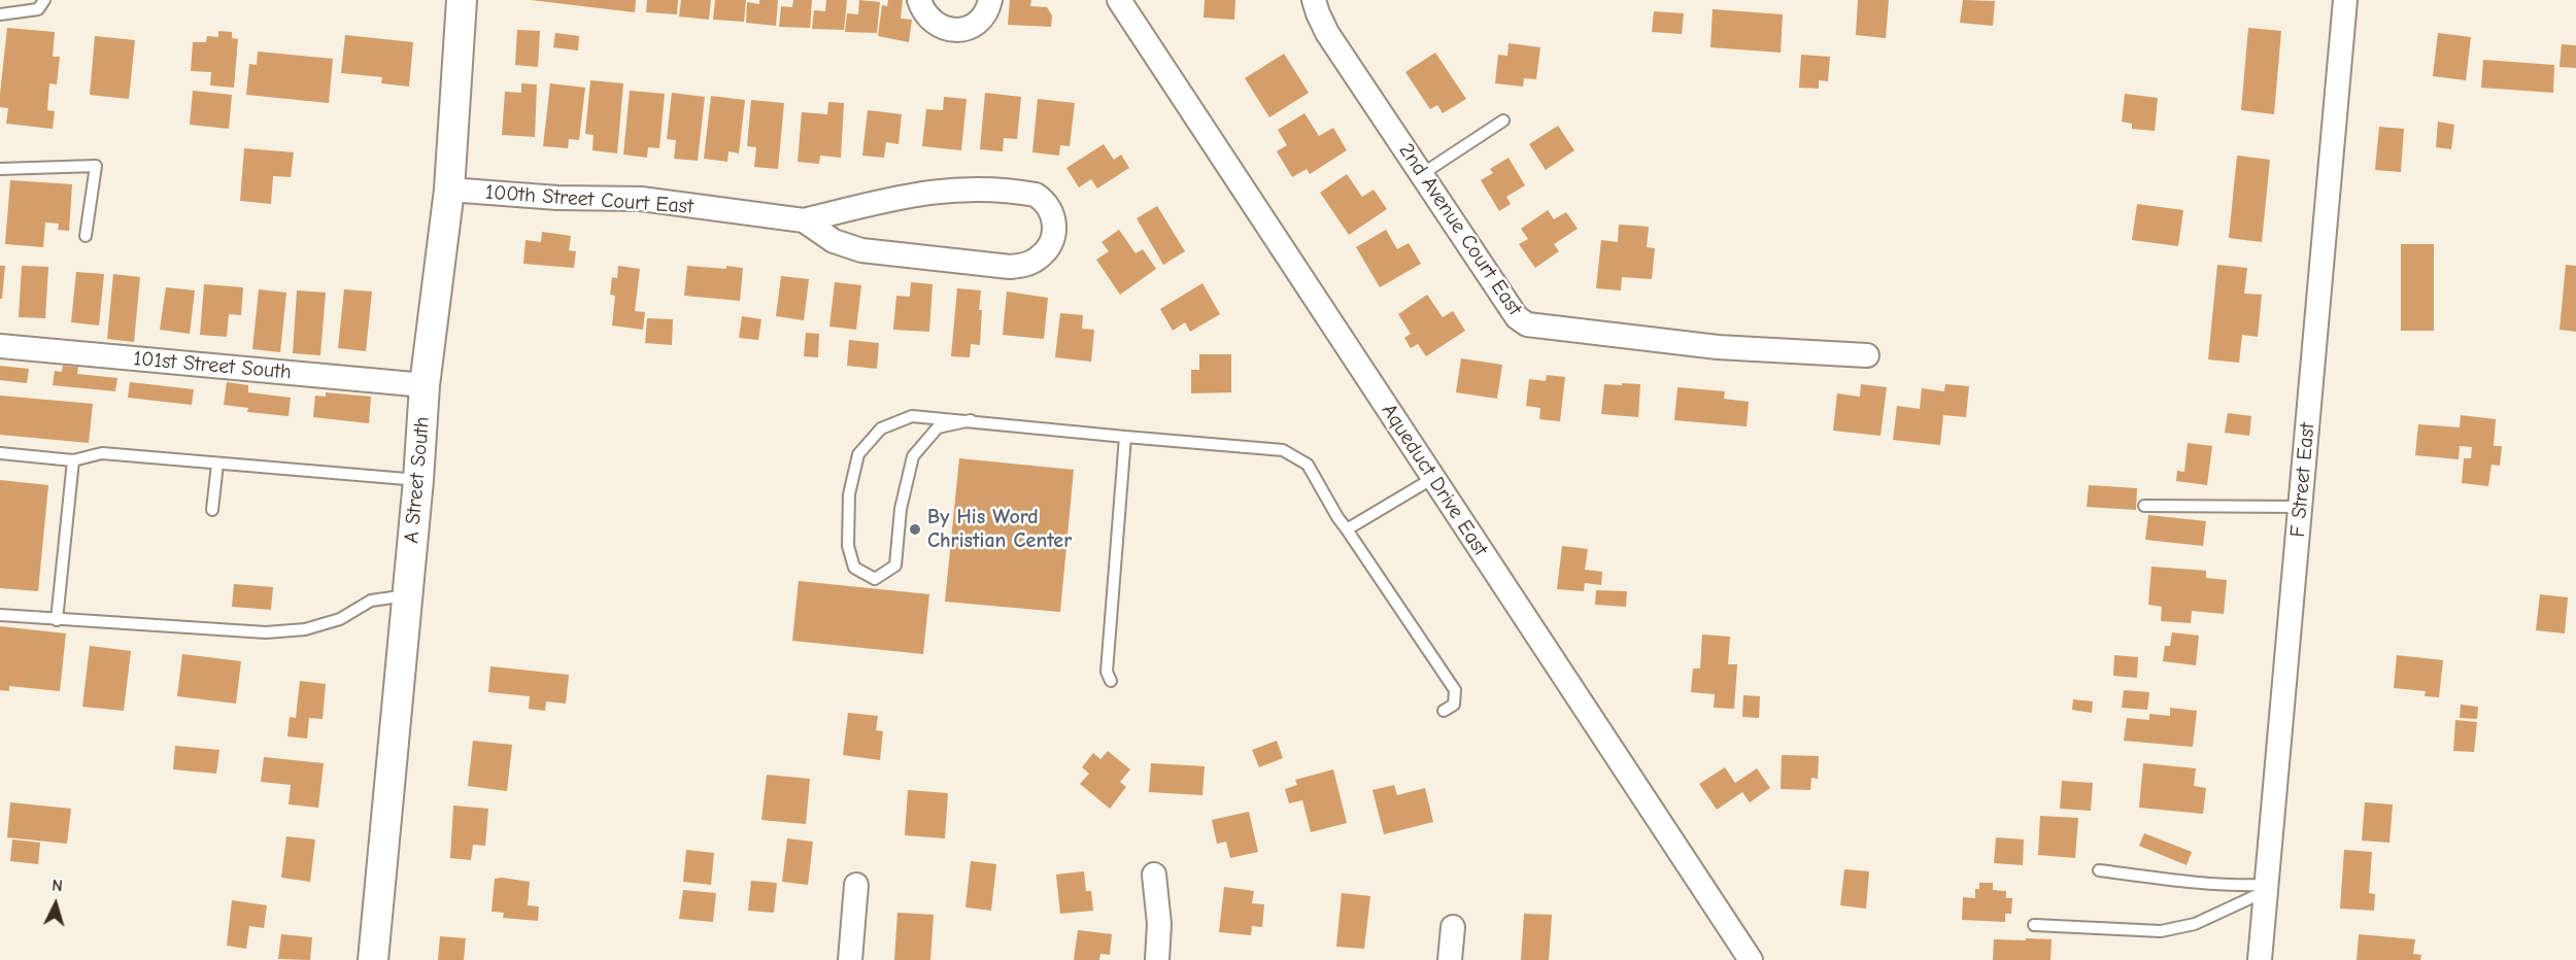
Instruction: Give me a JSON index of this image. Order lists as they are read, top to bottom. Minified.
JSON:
{"streets":{"street":["100th Street Court East","2nd Avenue Court East","101st Street South","A Street South","Aqueduct Drive East","F Street East"]},"crossings":[["100th Street Court East","A Street South"],["101st Street South","A Street South"]],"places":["By His Word Christian Center"],"north":"top"}
